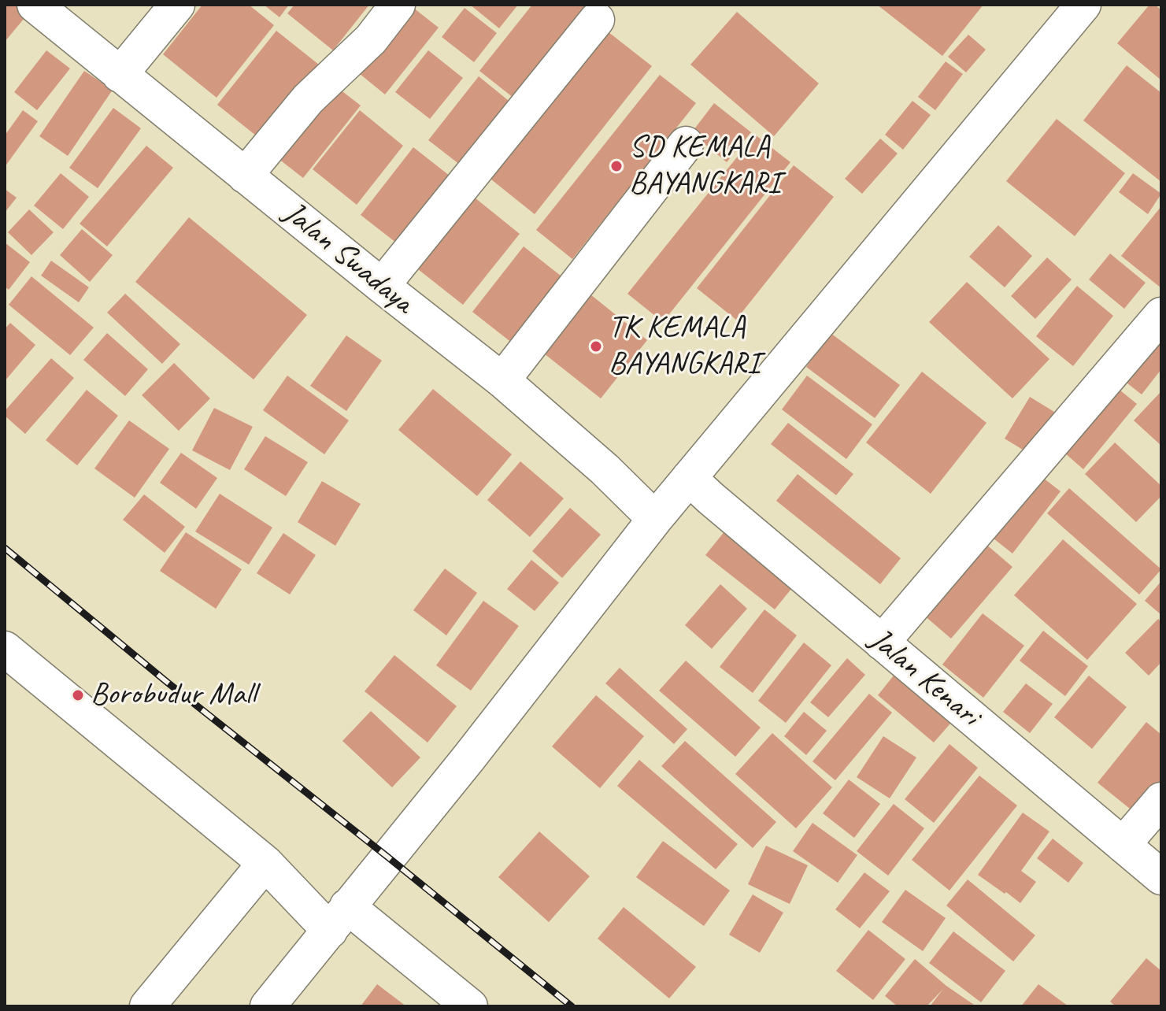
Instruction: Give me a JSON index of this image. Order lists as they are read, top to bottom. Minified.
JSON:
{"streets":{"street":["Jalan Swadaya","Jalan Kenari"]},"places":["SD KEMALA BAYANGKARI","TK KEMALA BAYANGKARI","Borobudur Mall"]}
